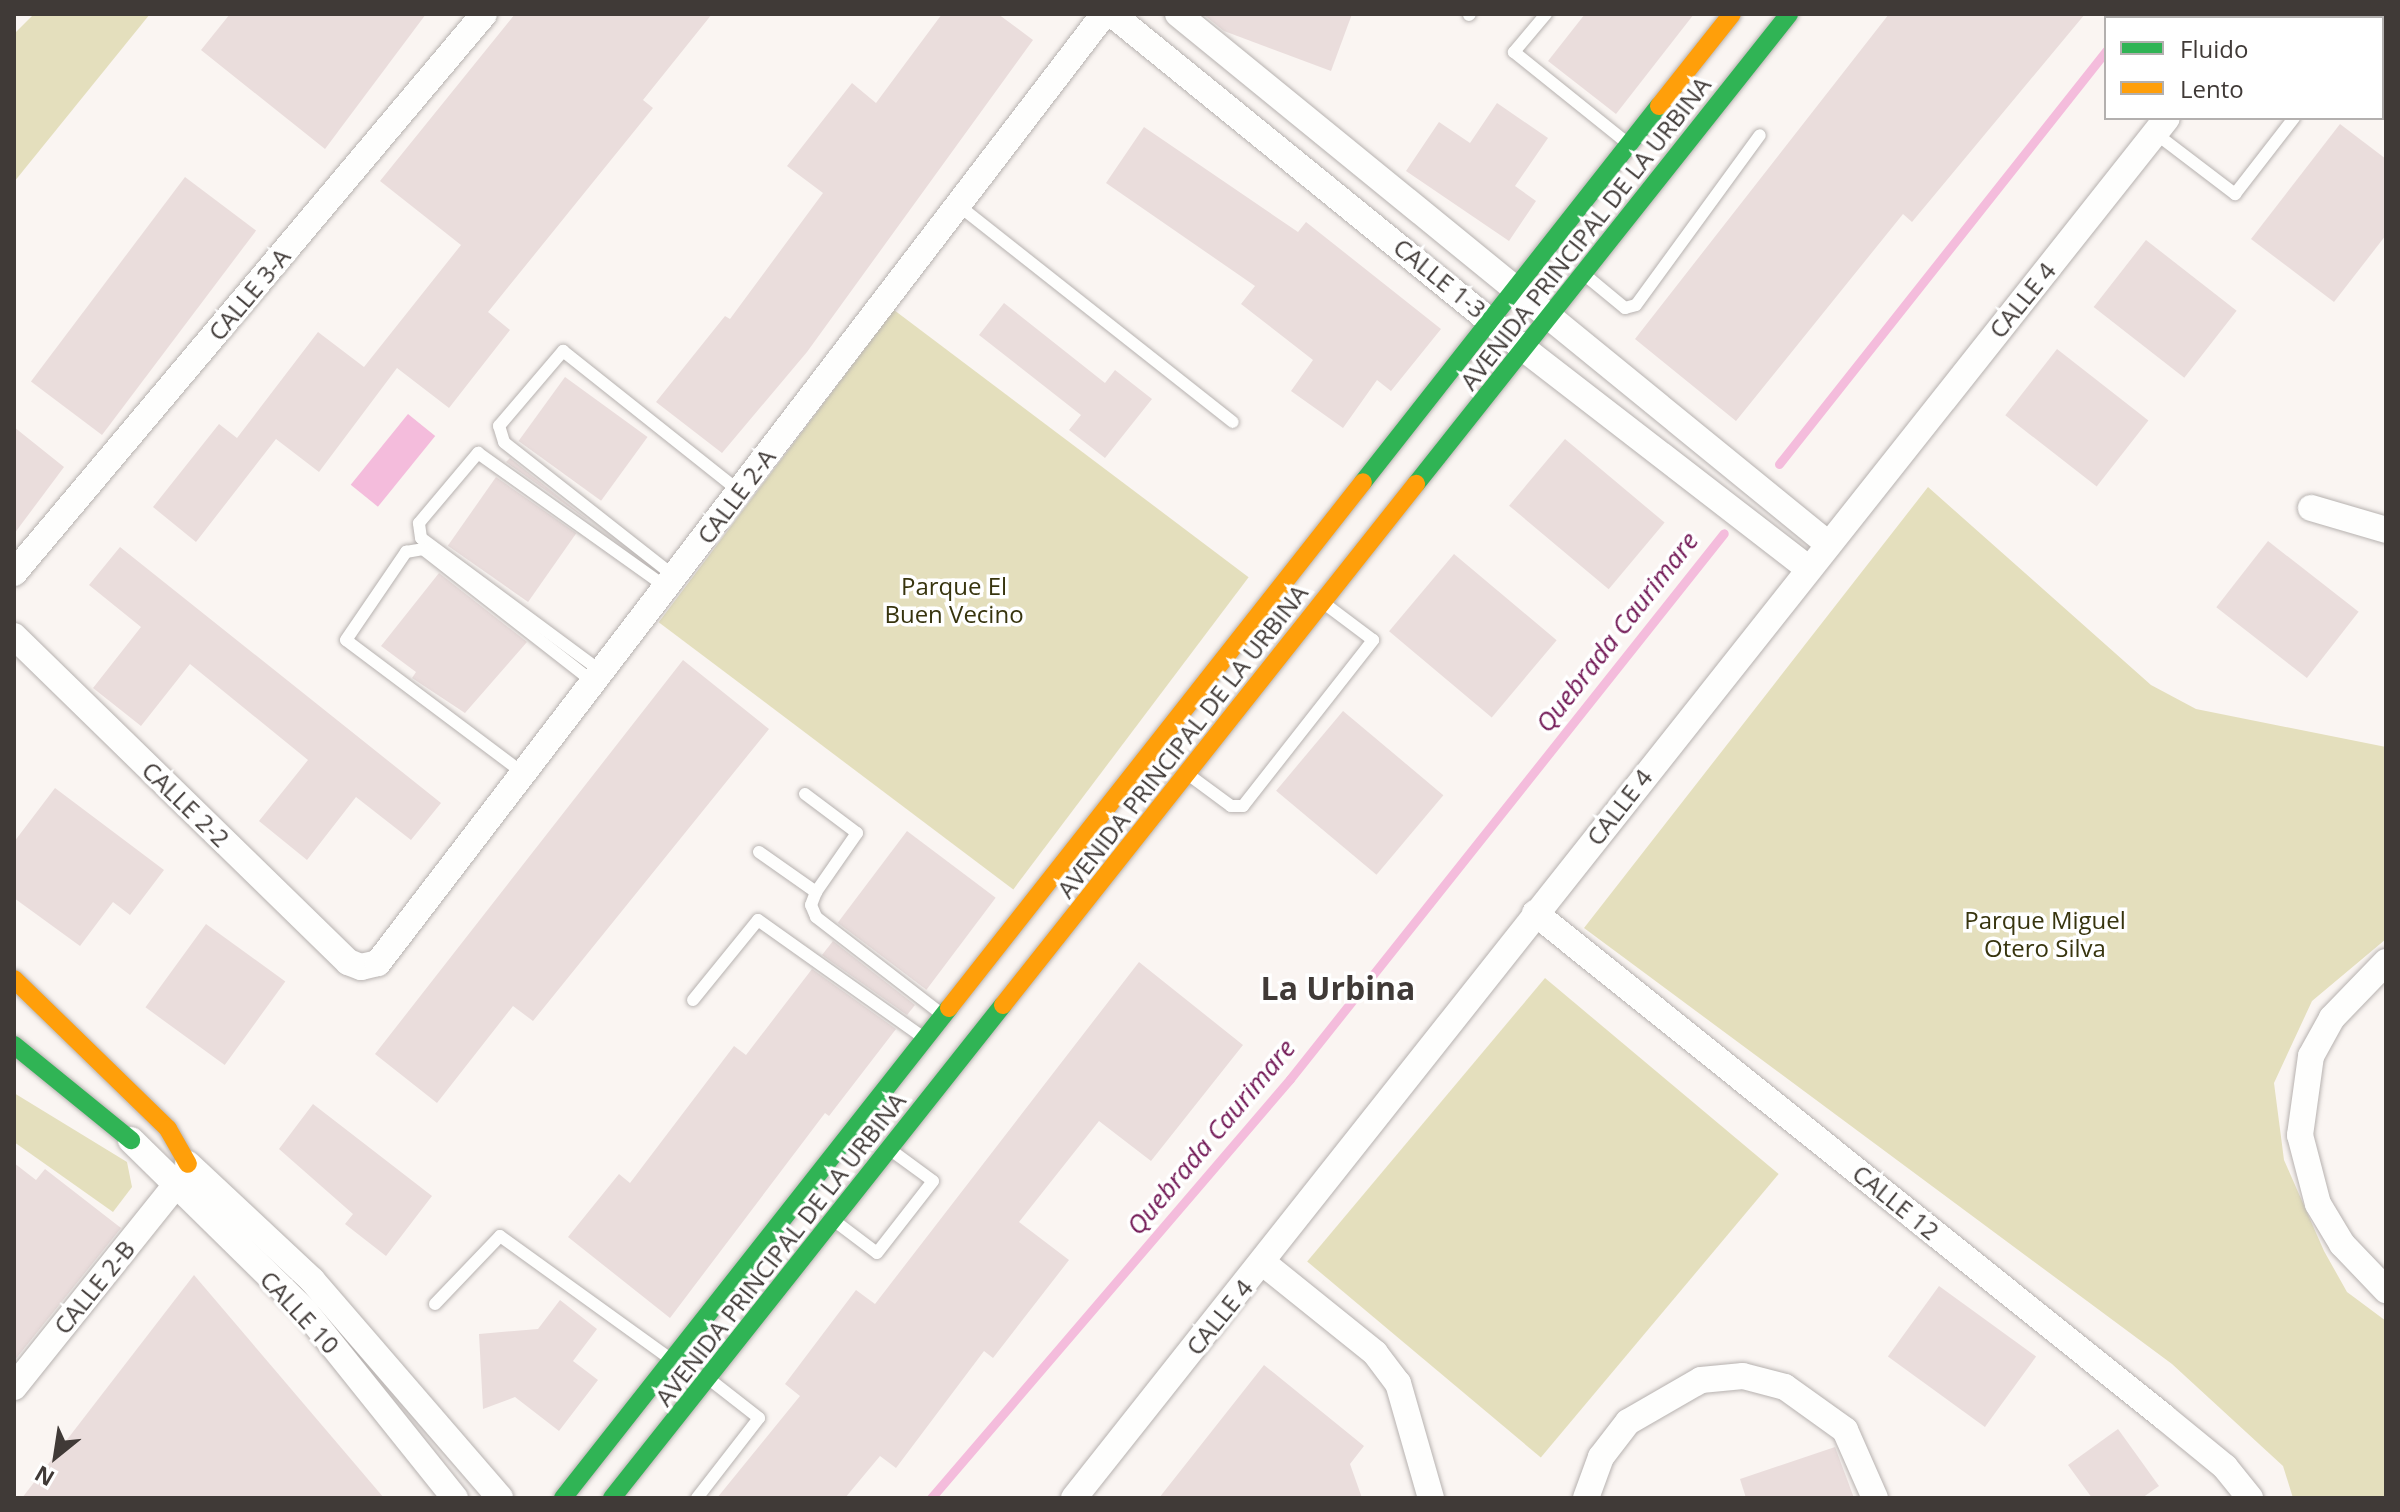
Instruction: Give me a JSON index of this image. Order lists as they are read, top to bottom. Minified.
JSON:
{"streets":{"main road":["AVENIDA PRINCIPAL DE LA URBINA"],"street":["CALLE 1-3","CALLE 3-A","CALLE 4","CALLE 2-A","CALLE 2-2","CALLE 12","CALLE 2-B","CALLE 10"]},"crossings":[["AVENIDA PRINCIPAL DE LA URBINA","CALLE 1-3"],["CALLE 1-3","CALLE 4"],["CALLE 4","CALLE 12"],["CALLE 2-A","CALLE 2-2"],["CALLE 2-B","CALLE 10"]],"districts":["La Urbina"],"water":["Quebrada Caurimare"],"parks":["Parque El Buen Vecino","Parque Miguel Otero Silva"],"legend":["Fluido","Lento"],"north":"bottom left"}
